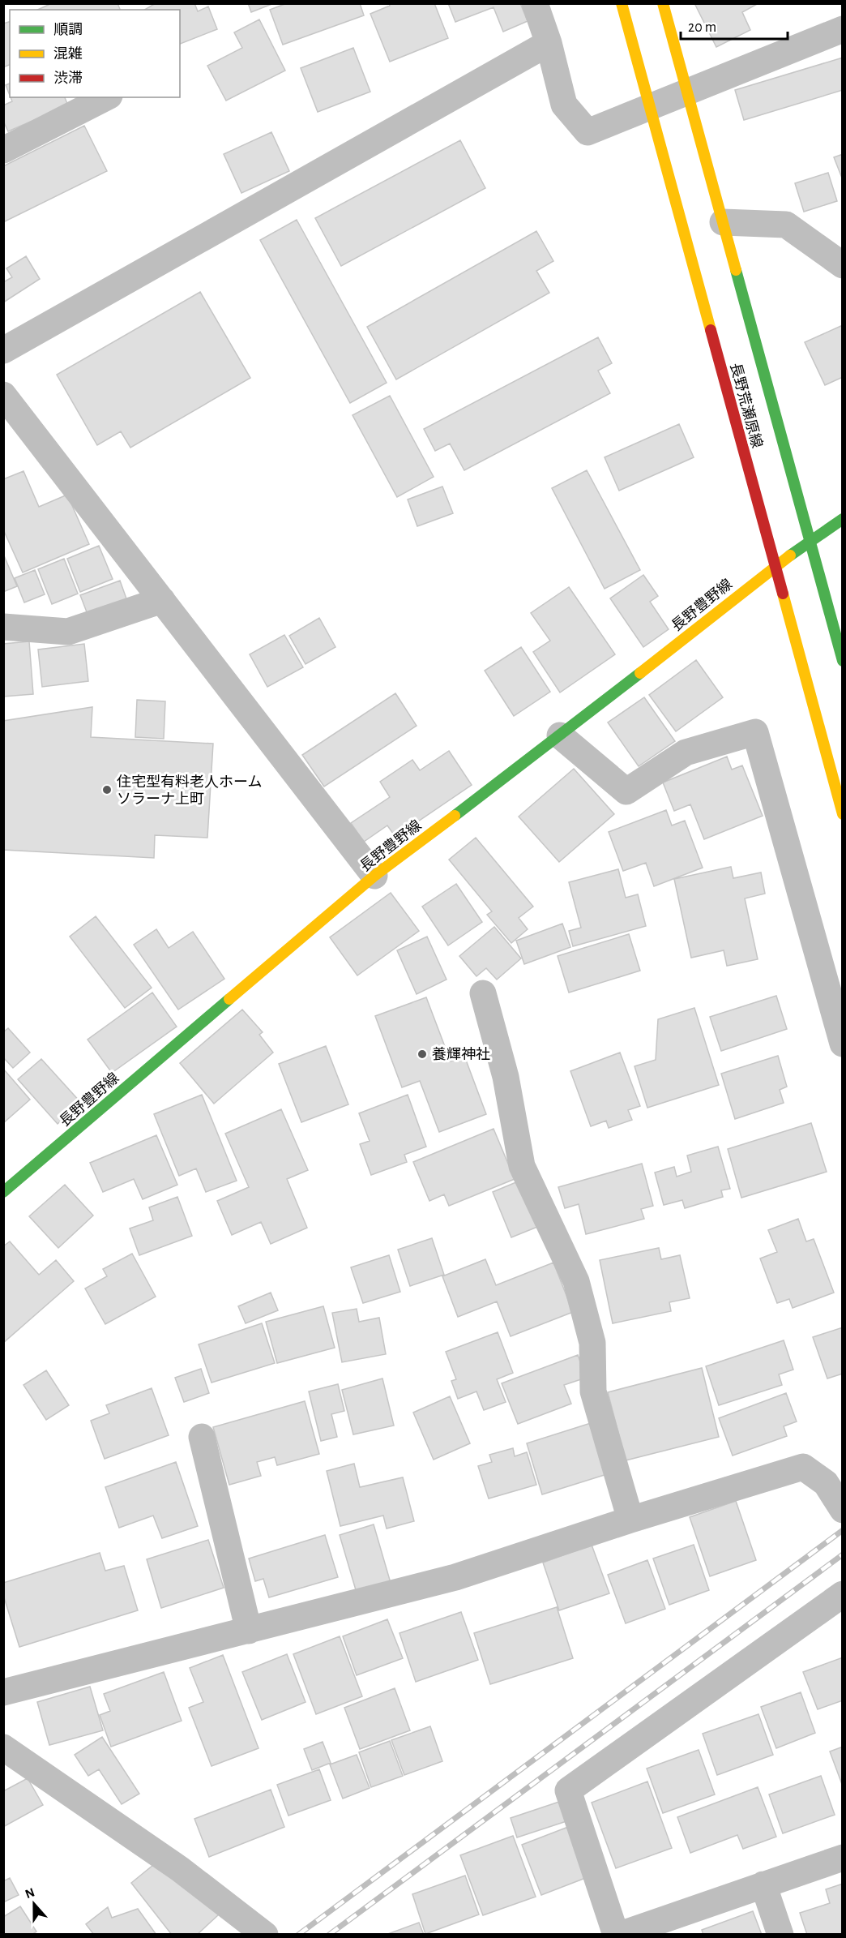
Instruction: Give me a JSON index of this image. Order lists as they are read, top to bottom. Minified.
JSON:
{"streets":{"main road":["長野荒瀬原線","長野豊野線"]},"crossings":[["長野荒瀬原線","長野豊野線"]],"places":["住宅型有料老人ホーム ソラーナ上町","養輝神社"],"legend":["順調","混雑","渋滞"],"scale_bar":"20 m","north":"top"}
